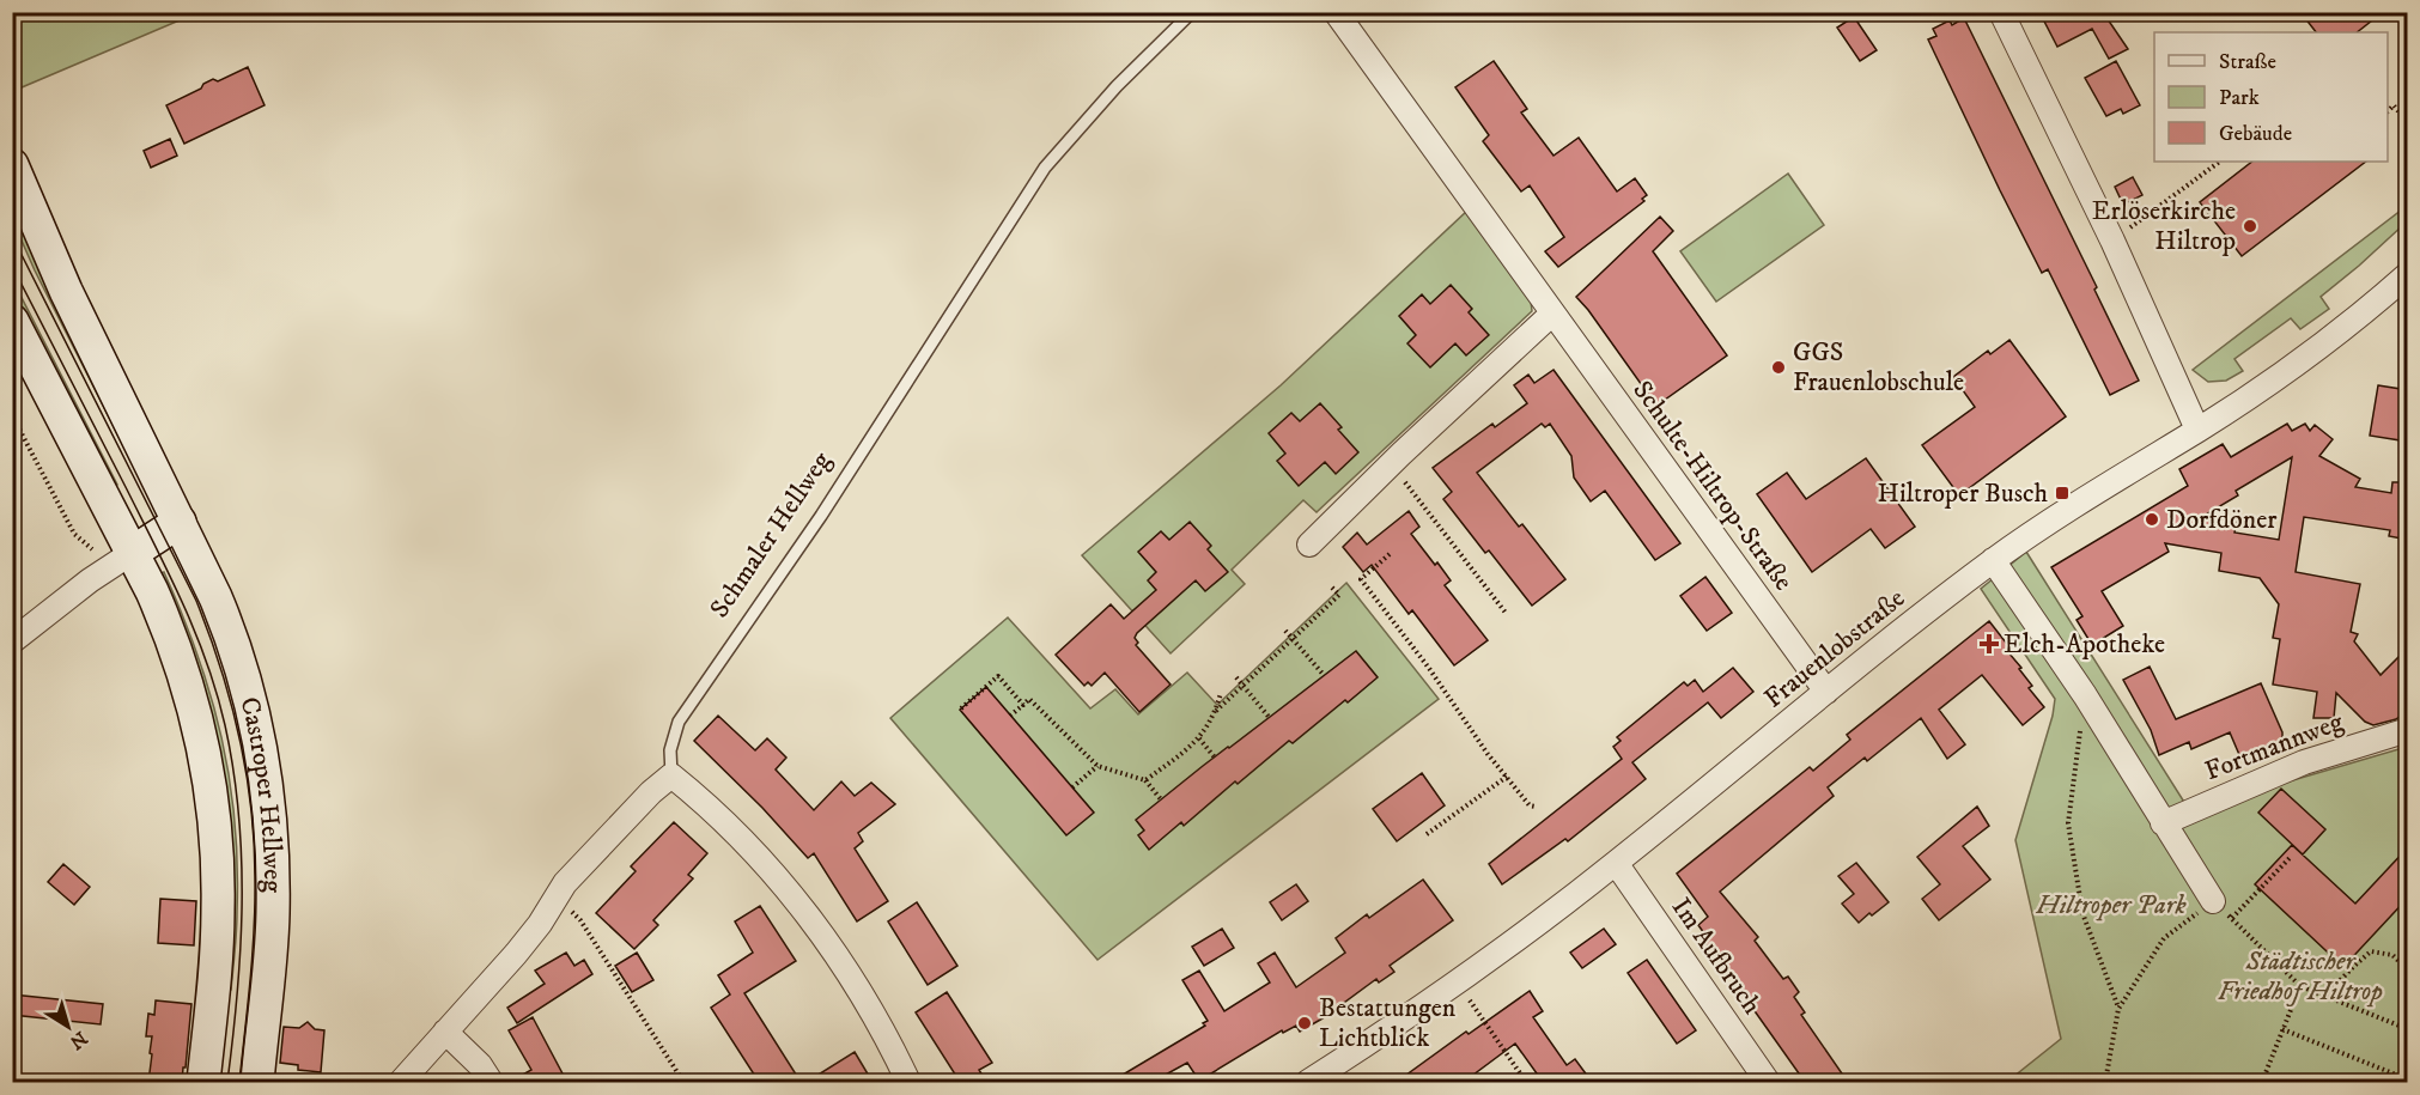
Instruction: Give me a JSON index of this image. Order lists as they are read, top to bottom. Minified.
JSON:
{"streets":{"main road":["Castroper Hellweg"],"street":["Schulte-Hiltrop-Straße","Frauenlobstraße","Fortmannweg","Im Aufbruch"],"lane":["Schmaler Hellweg"]},"crossings":[["Schulte-Hiltrop-Straße","Frauenlobstraße"],["Frauenlobstraße","Im Aufbruch"]],"parks":["Hiltroper Park","Städtischer Friedhof Hiltrop"],"places":{"other":["Erlöserkirche Hiltrop","GGS Frauenlobschule","Dorfdöner","Bestattungen Lichtblick"],"transit":["Hiltroper Busch"],"health":["Elch-Apotheke"]},"legend":["Straße","Park","Gebäude"],"north":"bottom right"}
